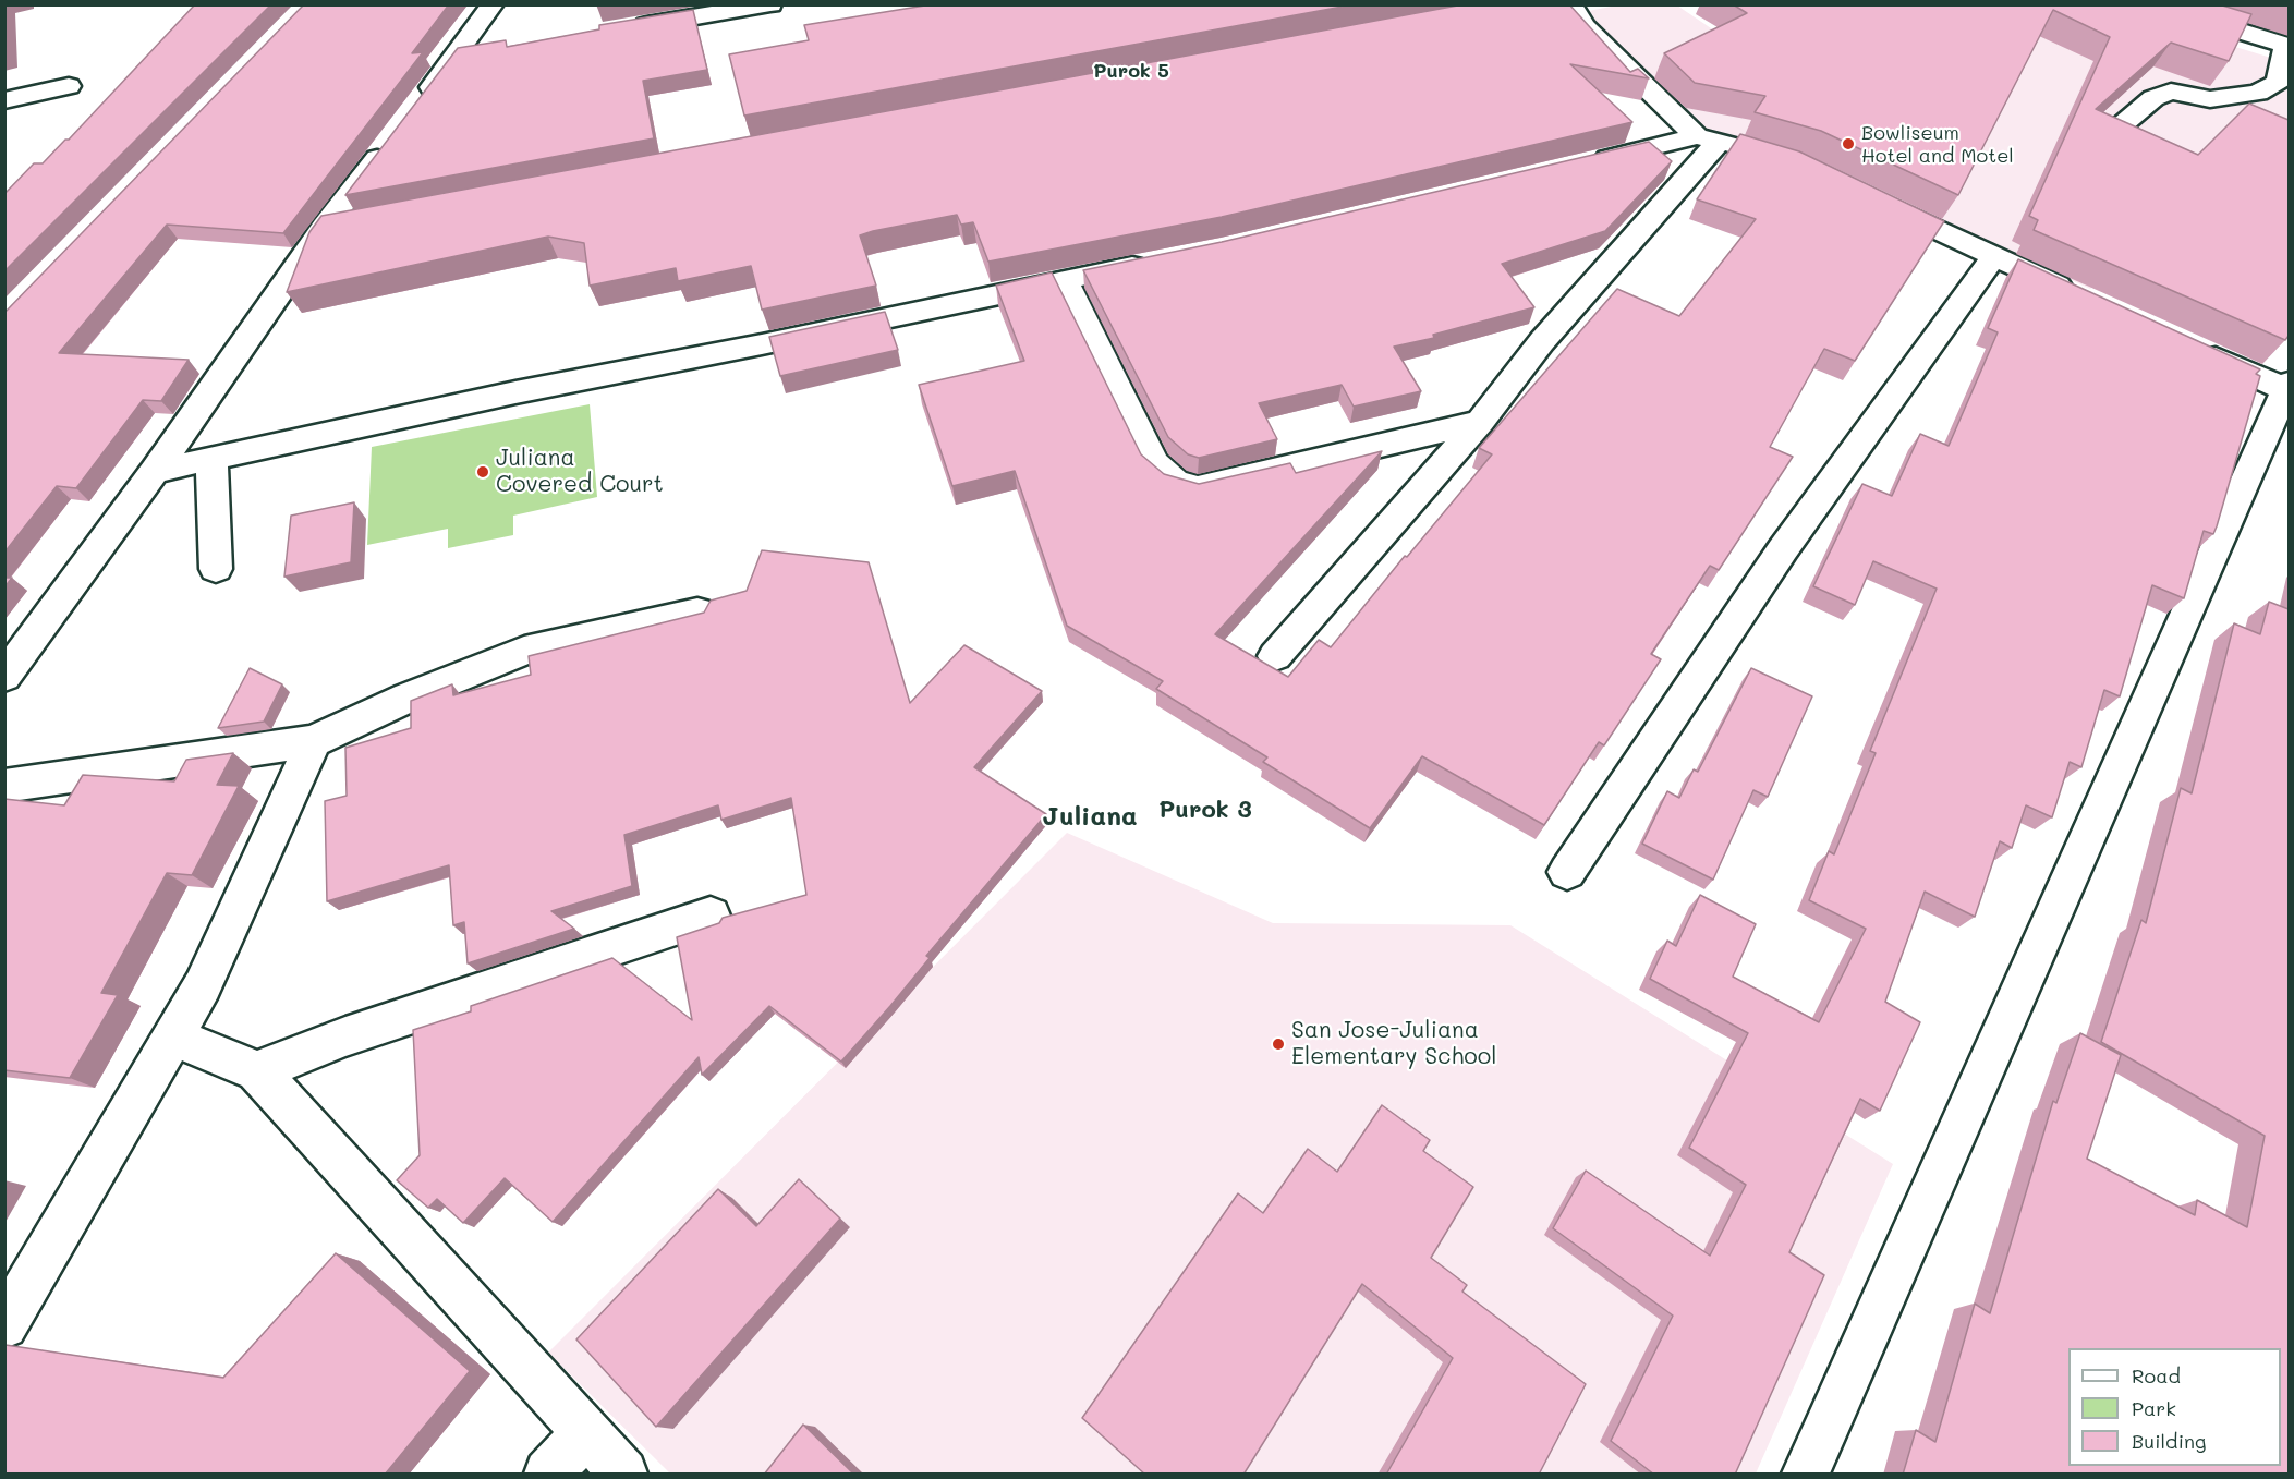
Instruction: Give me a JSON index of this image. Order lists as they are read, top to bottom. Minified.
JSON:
{"districts":["Purok 5","Purok 3","Juliana"],"places":["Bowliseum Hotel and Motel","Juliana Covered Court","San Jose-Juliana Elementary School"],"legend":["Road","Park","Building"]}
